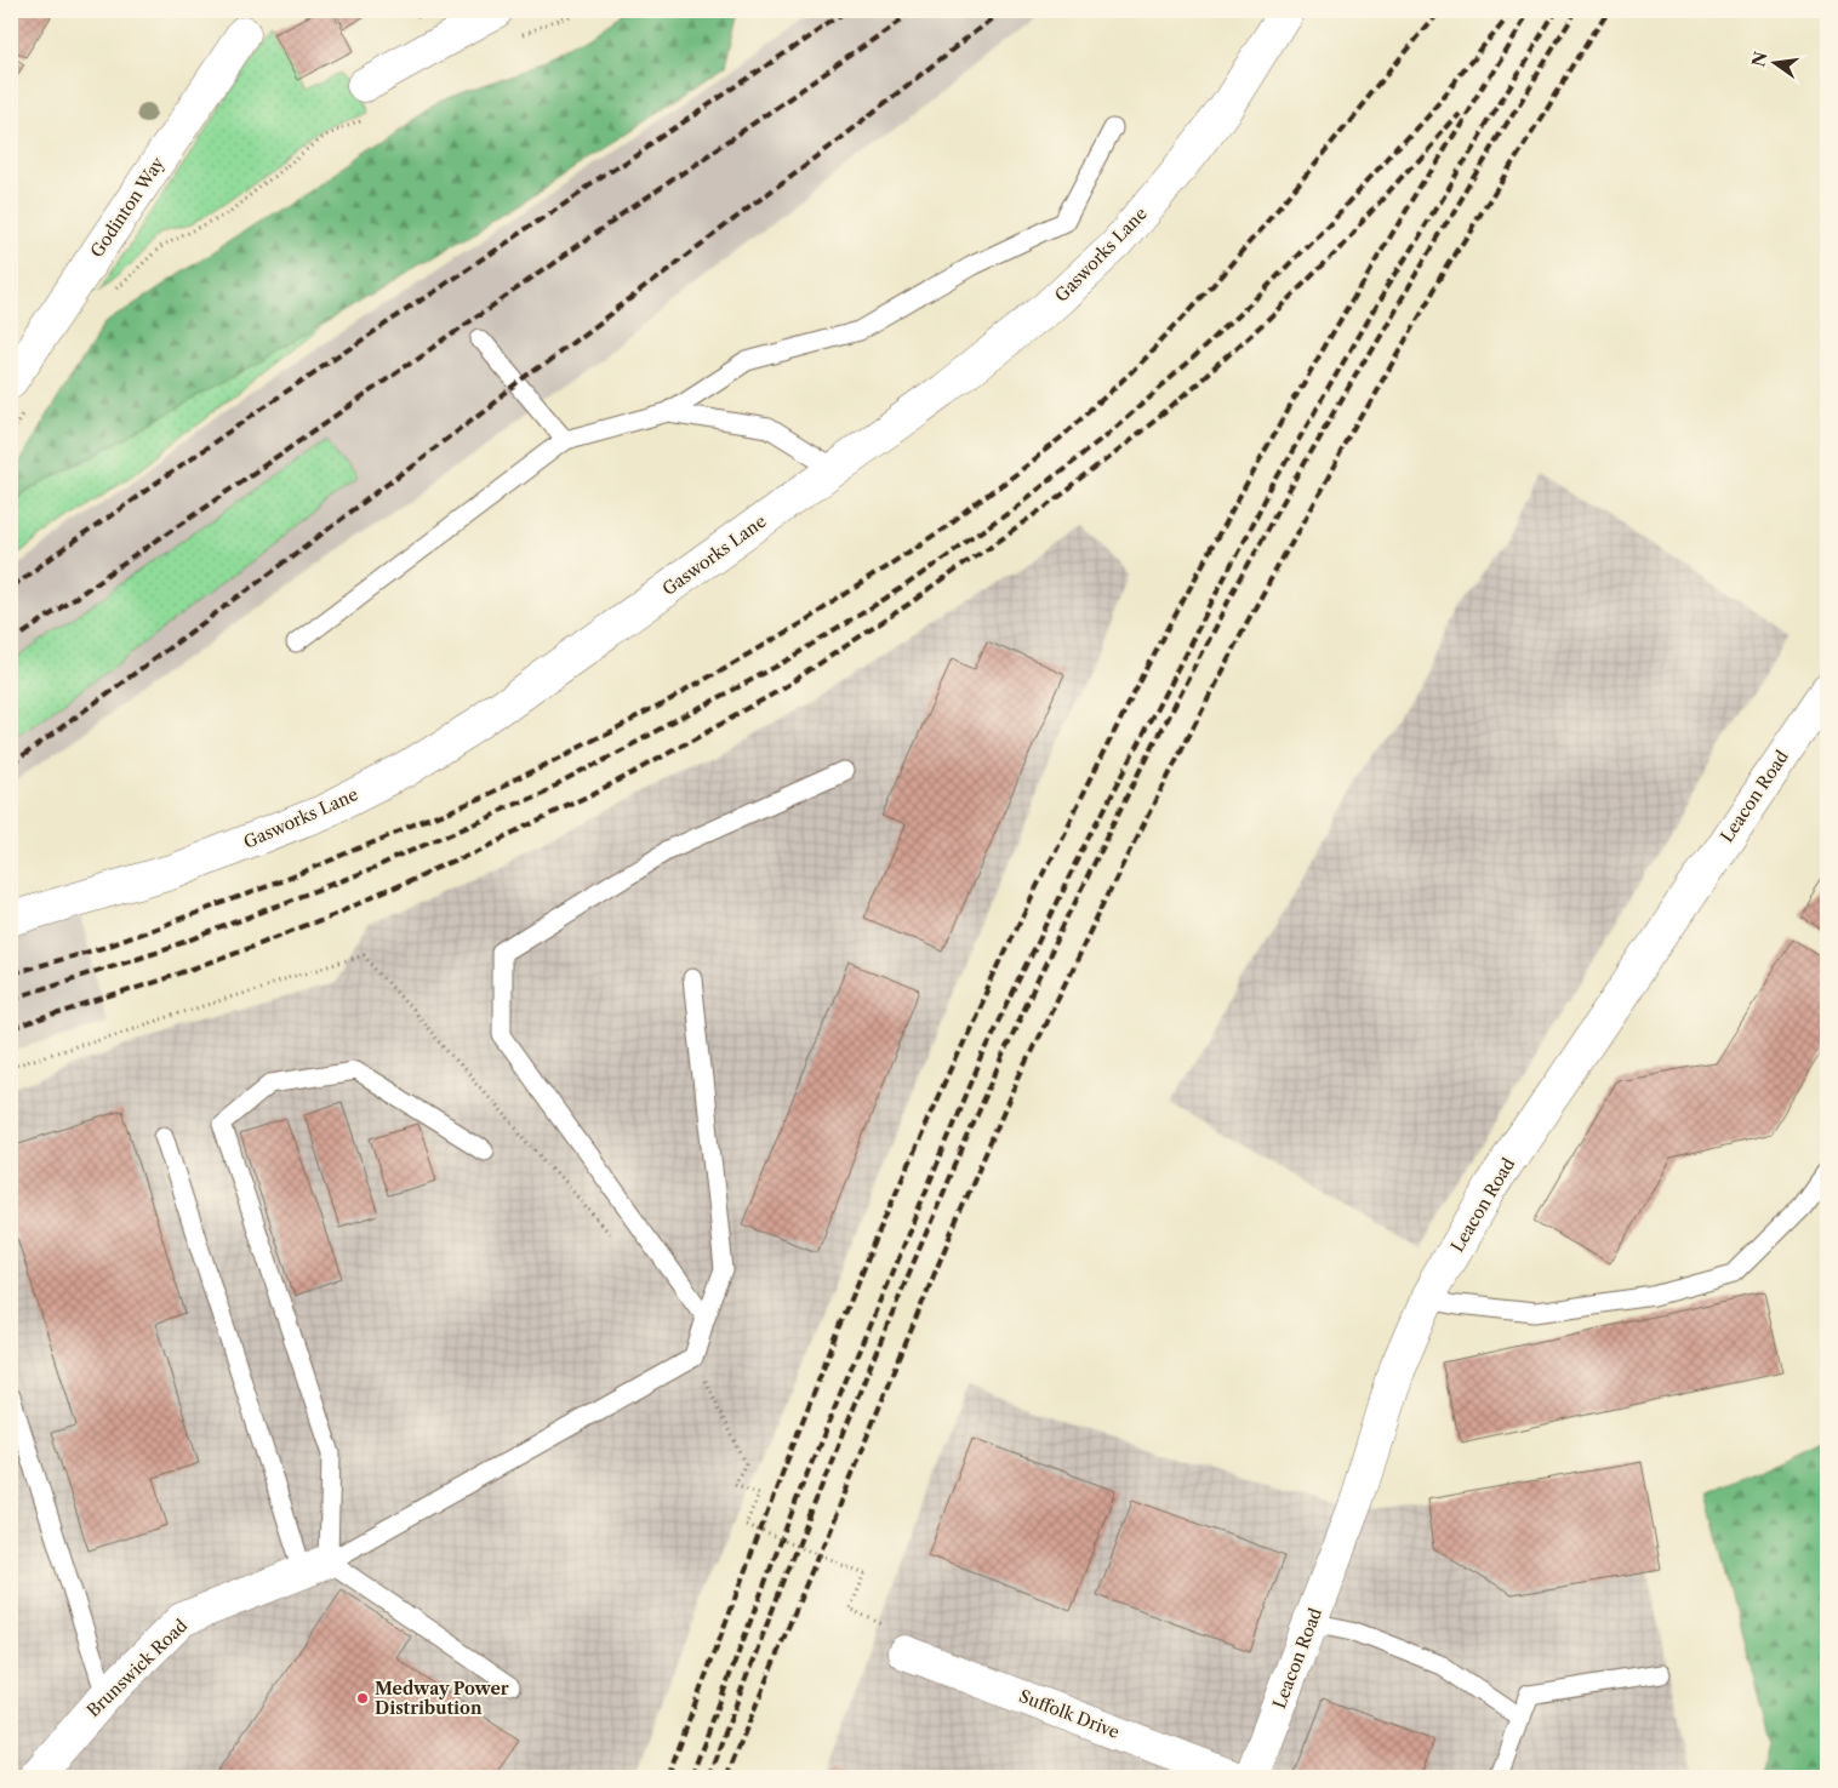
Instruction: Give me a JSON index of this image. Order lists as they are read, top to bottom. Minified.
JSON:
{"streets":{"street":["Godinton Way","Gasworks Lane","Leacon Road","Brunswick Road","Suffolk Drive"]},"places":["Medway Power Distribution"],"north":"left"}
